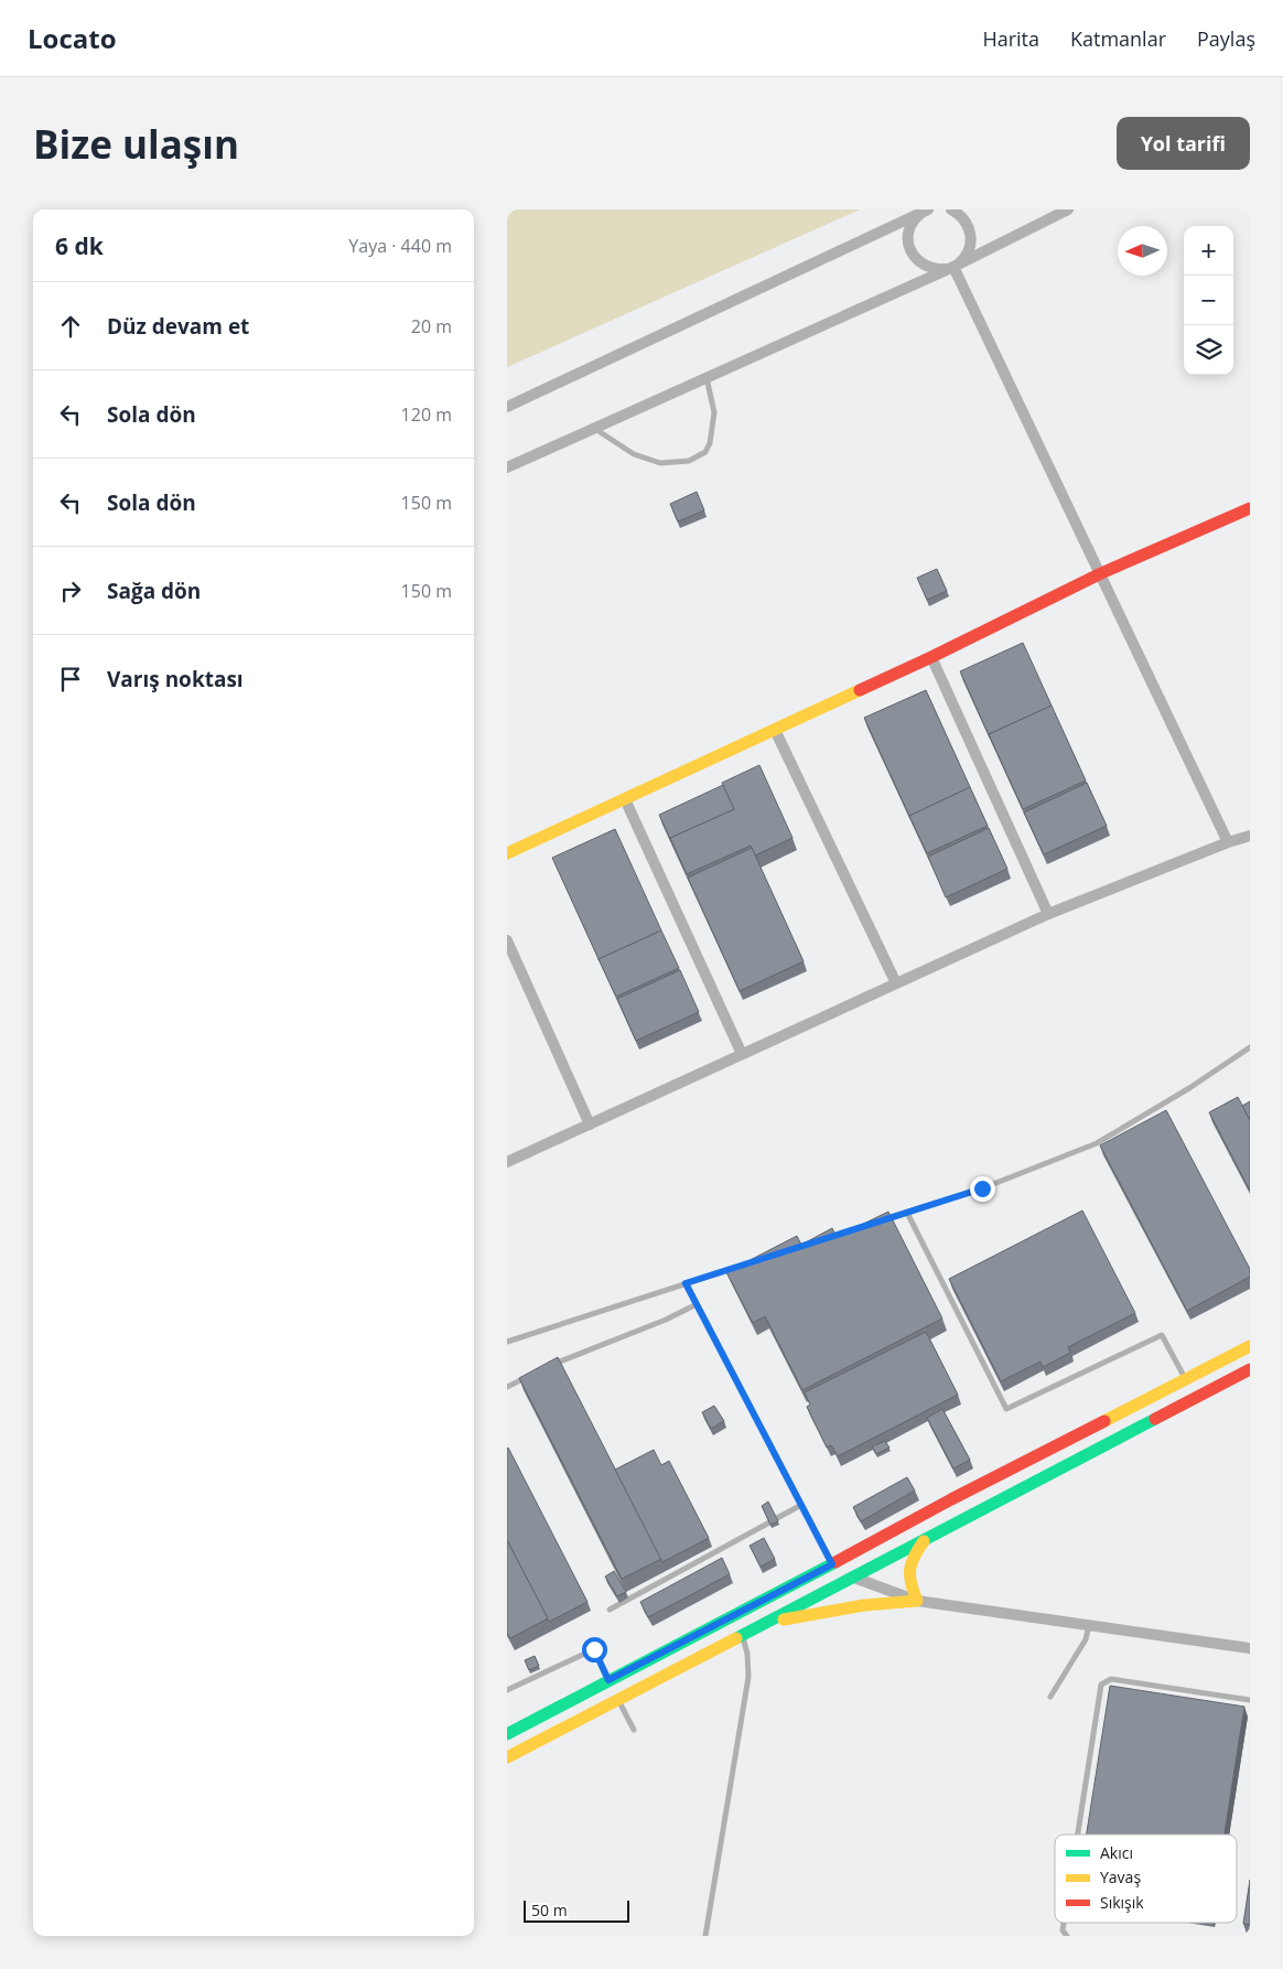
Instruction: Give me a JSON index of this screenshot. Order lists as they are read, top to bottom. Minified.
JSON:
{"legend":["Akıcı","Yavaş","Sıkışık"],"scale_bar":"50 m","north":"left","page":{"header":"Locato","nav":["Harita","Katmanlar","Paylaş"],"buttons":"Yol tarifi","title":"Bize ulaşın","heading":["6 dk","Yaya · 440 m"],"map_buttons":["+","−"],"list":[["Düz devam et","20 m"],["Sola dön","120 m"],["Sola dön","150 m"],["Sağa dön","150 m"],"Varış noktası"],"scale":"50 m"}}
